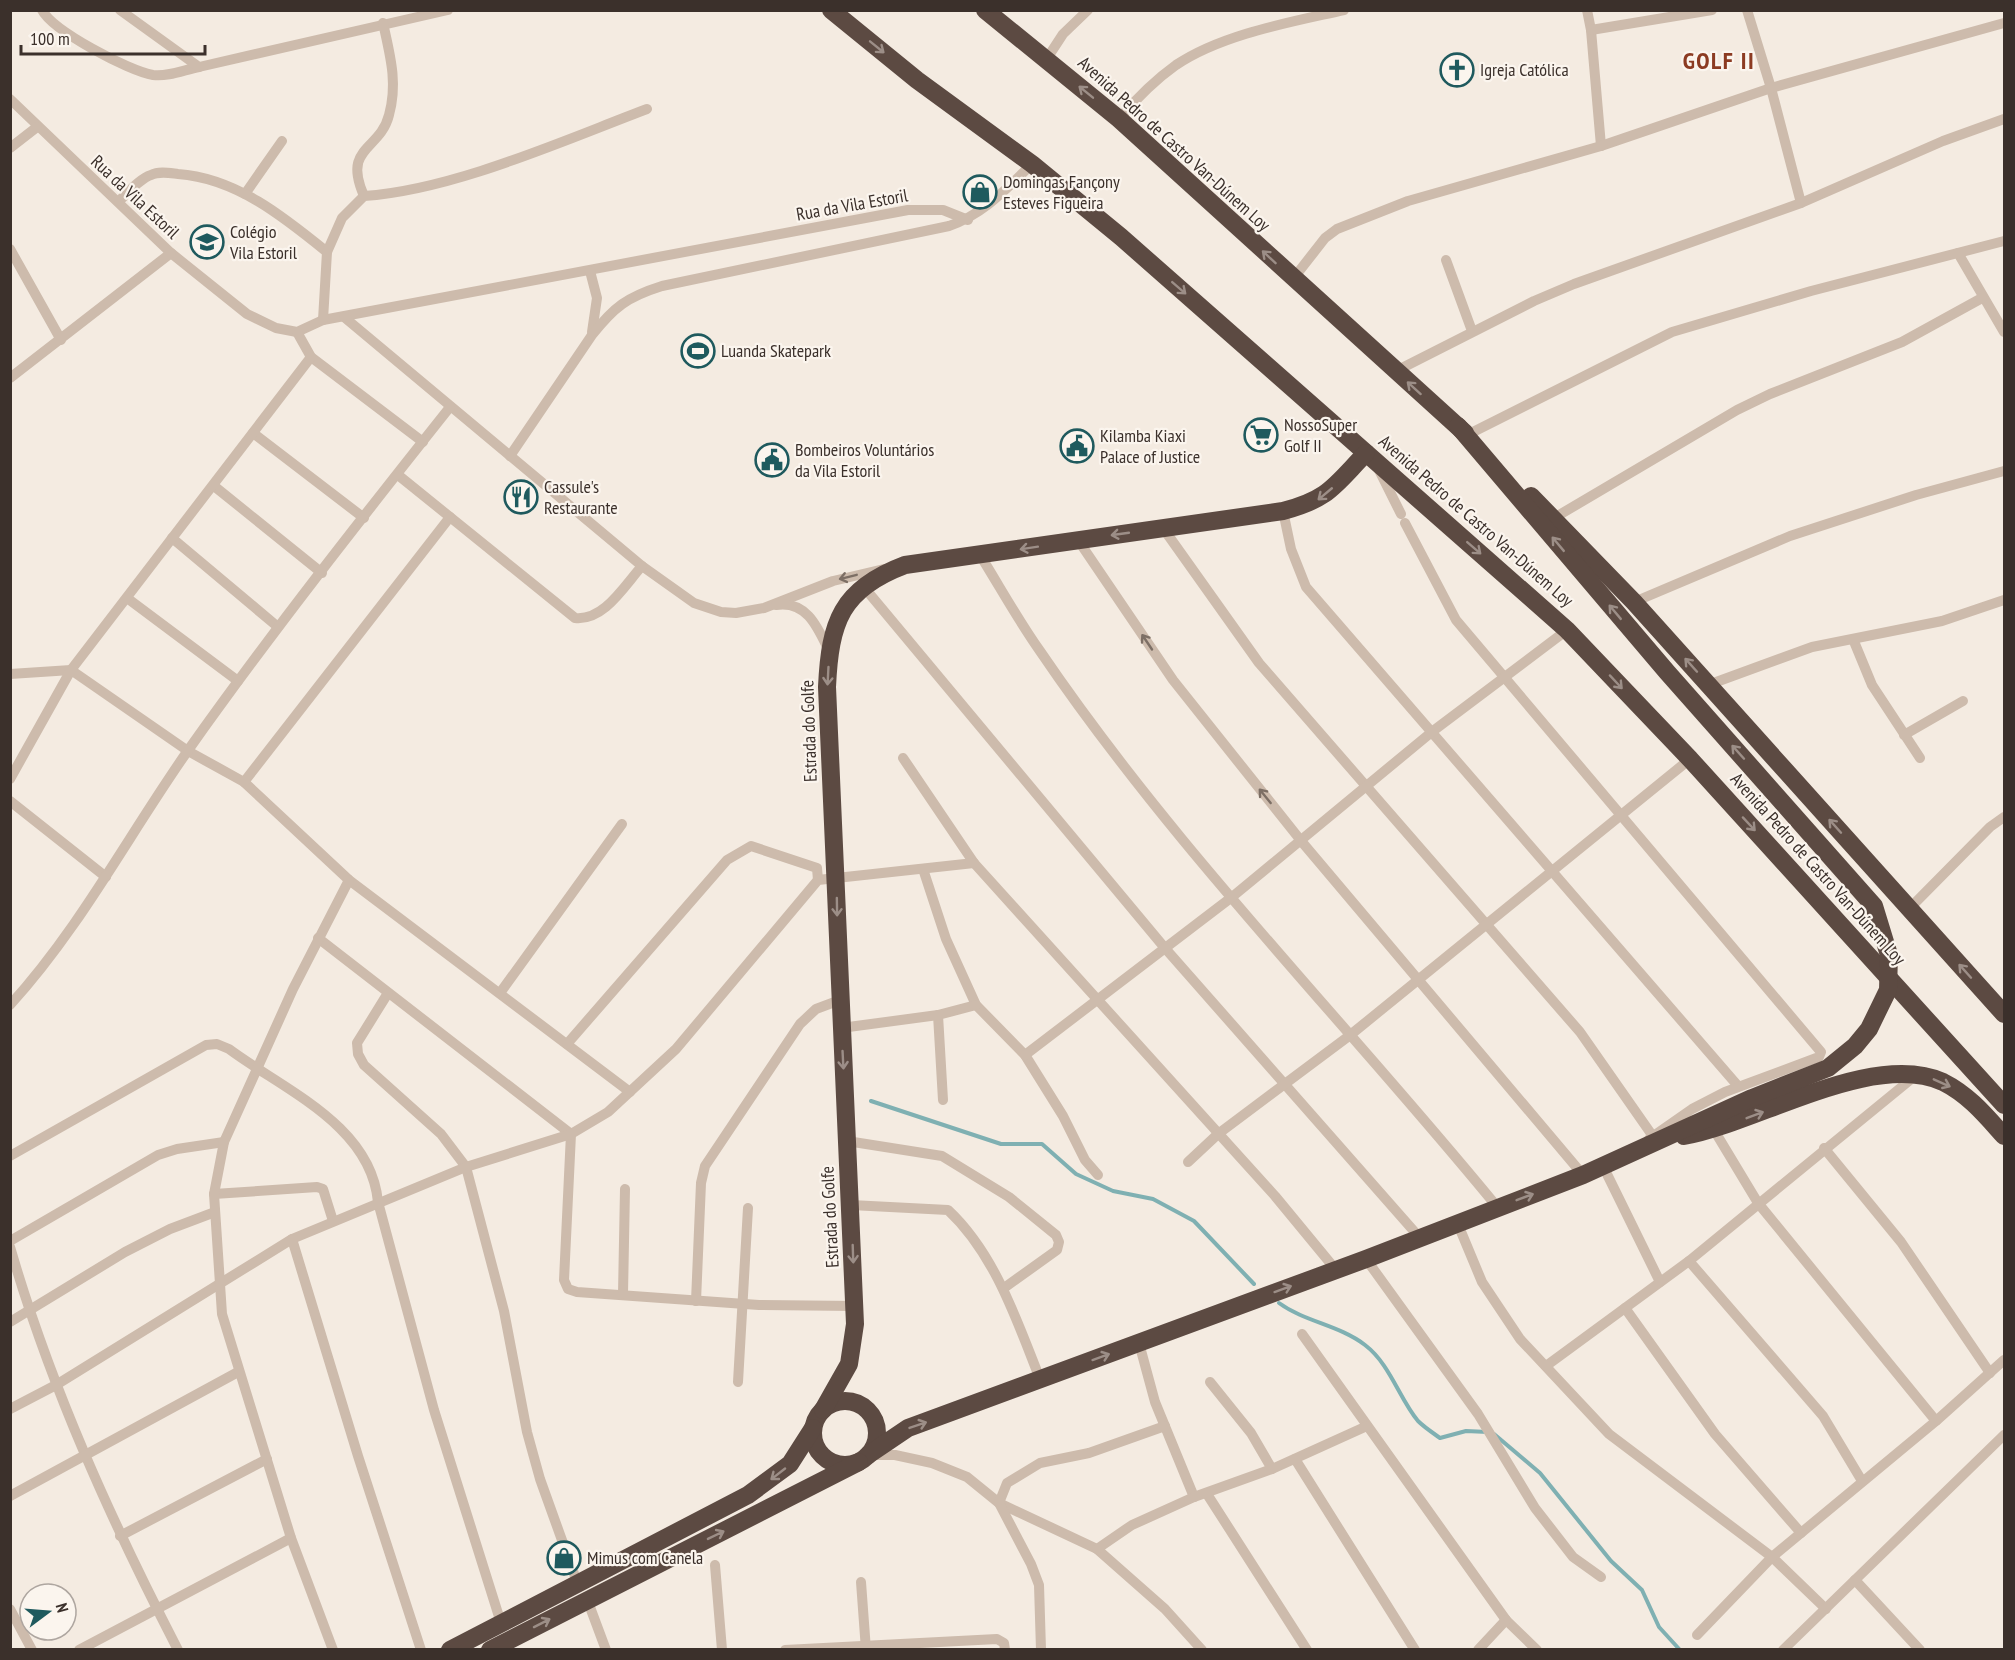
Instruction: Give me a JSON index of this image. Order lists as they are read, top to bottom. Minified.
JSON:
{"streets":{"highway":["Avenida Pedro de Castro Van-Dúnem Loy","Estrada do Golfe"],"street":["Rua da Vila Estoril"]},"crossings":[["Avenida Pedro de Castro Van-Dúnem Loy","Estrada do Golfe"]],"one_way":["Estrada do Golfe"],"districts":["GOLF II"],"places":{"church":["Igreja Católica"],"shop":["Domingas Fançony Esteves Figueira","Mimus com Canela"],"school or university":["Colégio Vila Estoril"],"sports":["Luanda Skatepark"],"supermarket":["NossoSuper Golf II"],"public building":["Kilamba Kiaxi Palace of Justice","Bombeiros Voluntários da Vila Estoril"],"restaurant":["Cassule's Restaurante"]},"scale_bar":"100 m","north":"right"}
